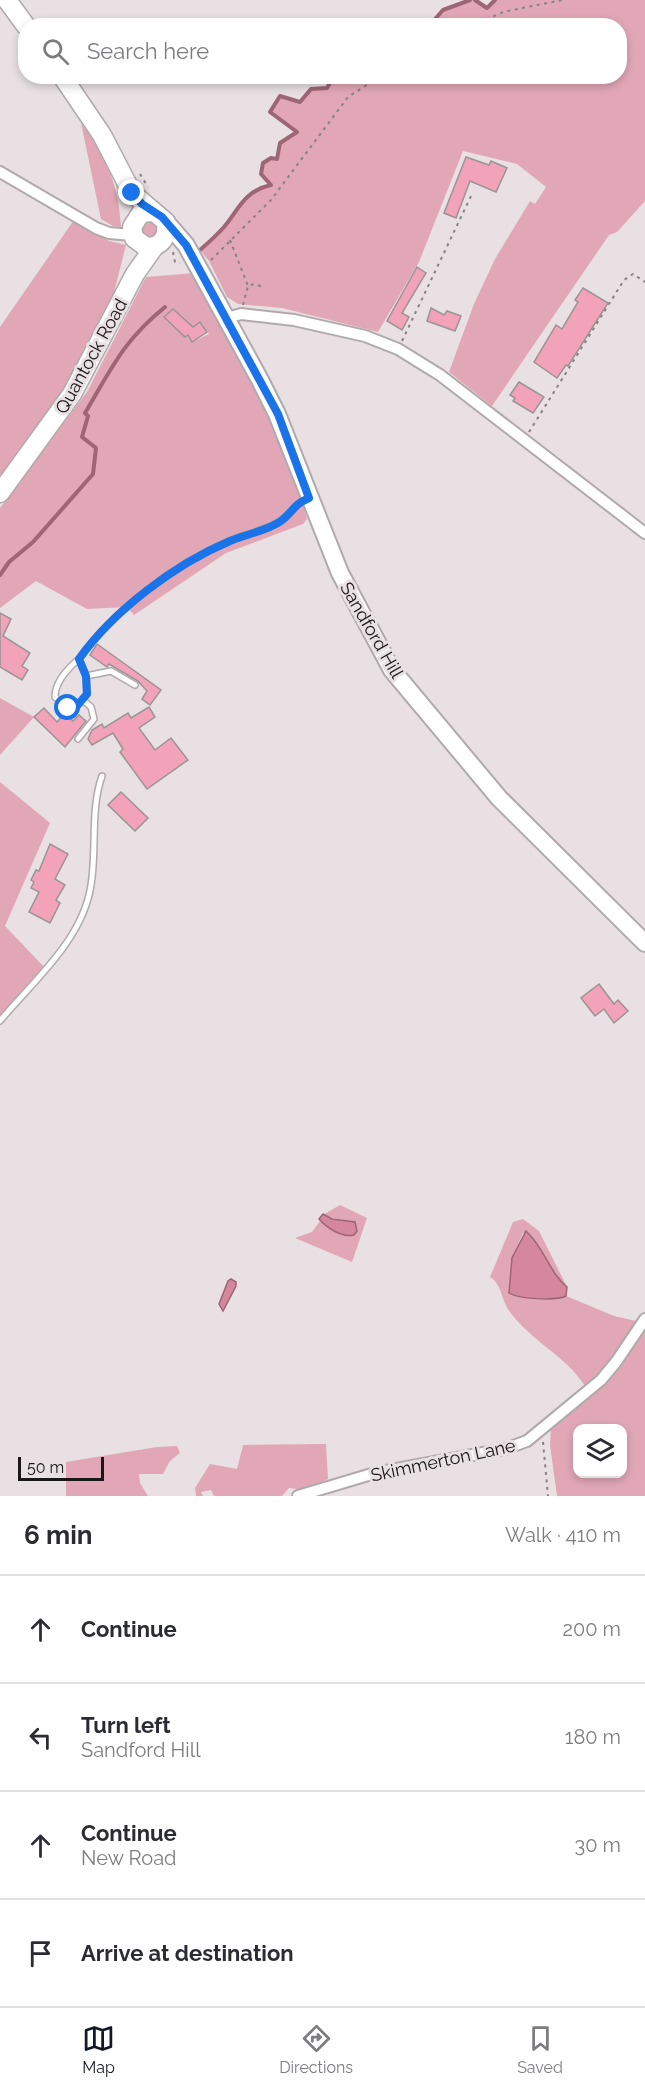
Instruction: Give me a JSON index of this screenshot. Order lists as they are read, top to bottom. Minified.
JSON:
{"streets":{"main road":["Quantock Road","Sandford Hill"],"street":["Skimmerton Lane"]},"crossings":[["Quantock Road","Sandford Hill"]],"scale_bar":"50 m","page":{"search":"Search here","scale":"50 m","heading":["6 min","Walk · 410 m"],"list":[["Continue","200 m"],["Turn left","Sandford Hill","180 m"],["Continue","New Road","30 m"],"Arrive at destination"],"nav":["Map","Directions","Saved"]}}
